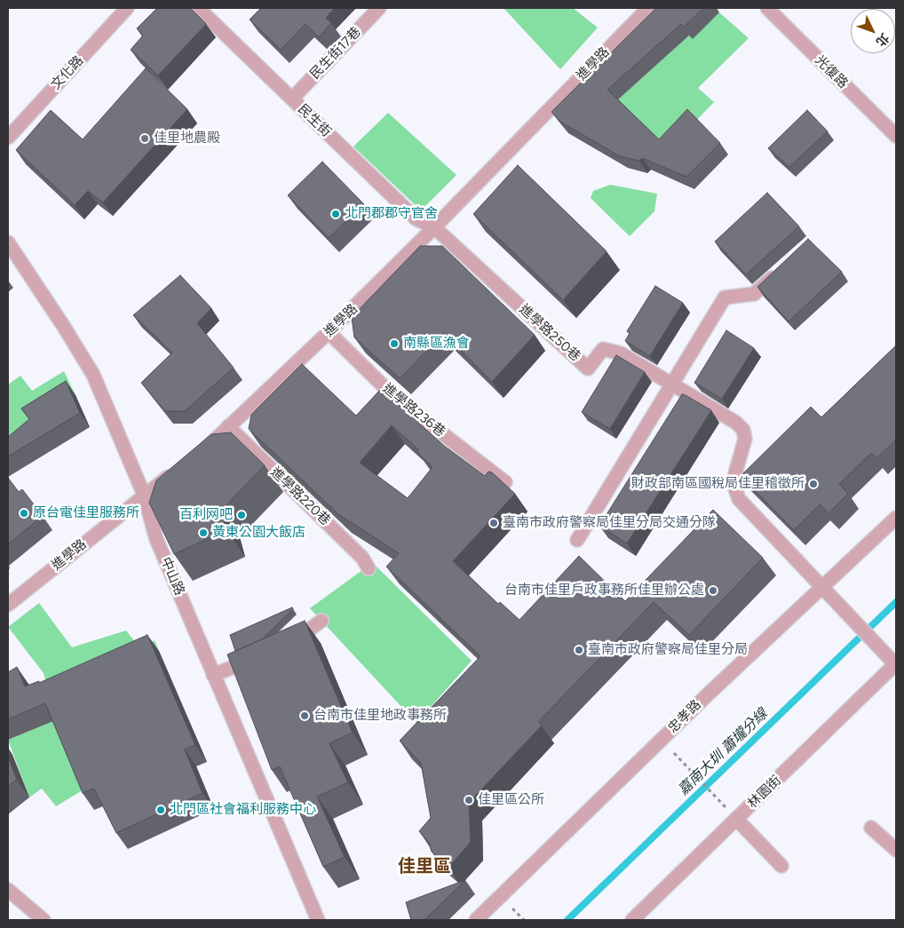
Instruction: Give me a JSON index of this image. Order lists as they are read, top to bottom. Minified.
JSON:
{"streets":{"street":["民生街17巷","進學路","光復路","文化路","民生街","進學路250巷","進學路236巷","進學路220巷","中山路","忠孝路","林園街"]},"crossings":[["民生街17巷","民生街"],["進學路","民生街"],["進學路","進學路250巷"],["進學路","進學路236巷"],["進學路","進學路220巷"],["進學路","中山路"],["民生街","進學路250巷"],["進學路250巷","忠孝路"]],"districts":["佳里區"],"water":["嘉南大圳 蕭壠分線"],"places":["佳里地農殿","北門郡郡守官舍","南縣區漁會","財政部南區國稅局佳里稽徵所","原台電佳里服務所","百利网吧","臺南市政府警察局佳里分局交通分隊","黃東公園大飯店","台南市佳里戶政事務所佳里辦公處","臺南市政府警察局佳里分局","台南市佳里地政事務所","佳里區公所","北門區社會福利服務中心"],"north":"bottom right"}
